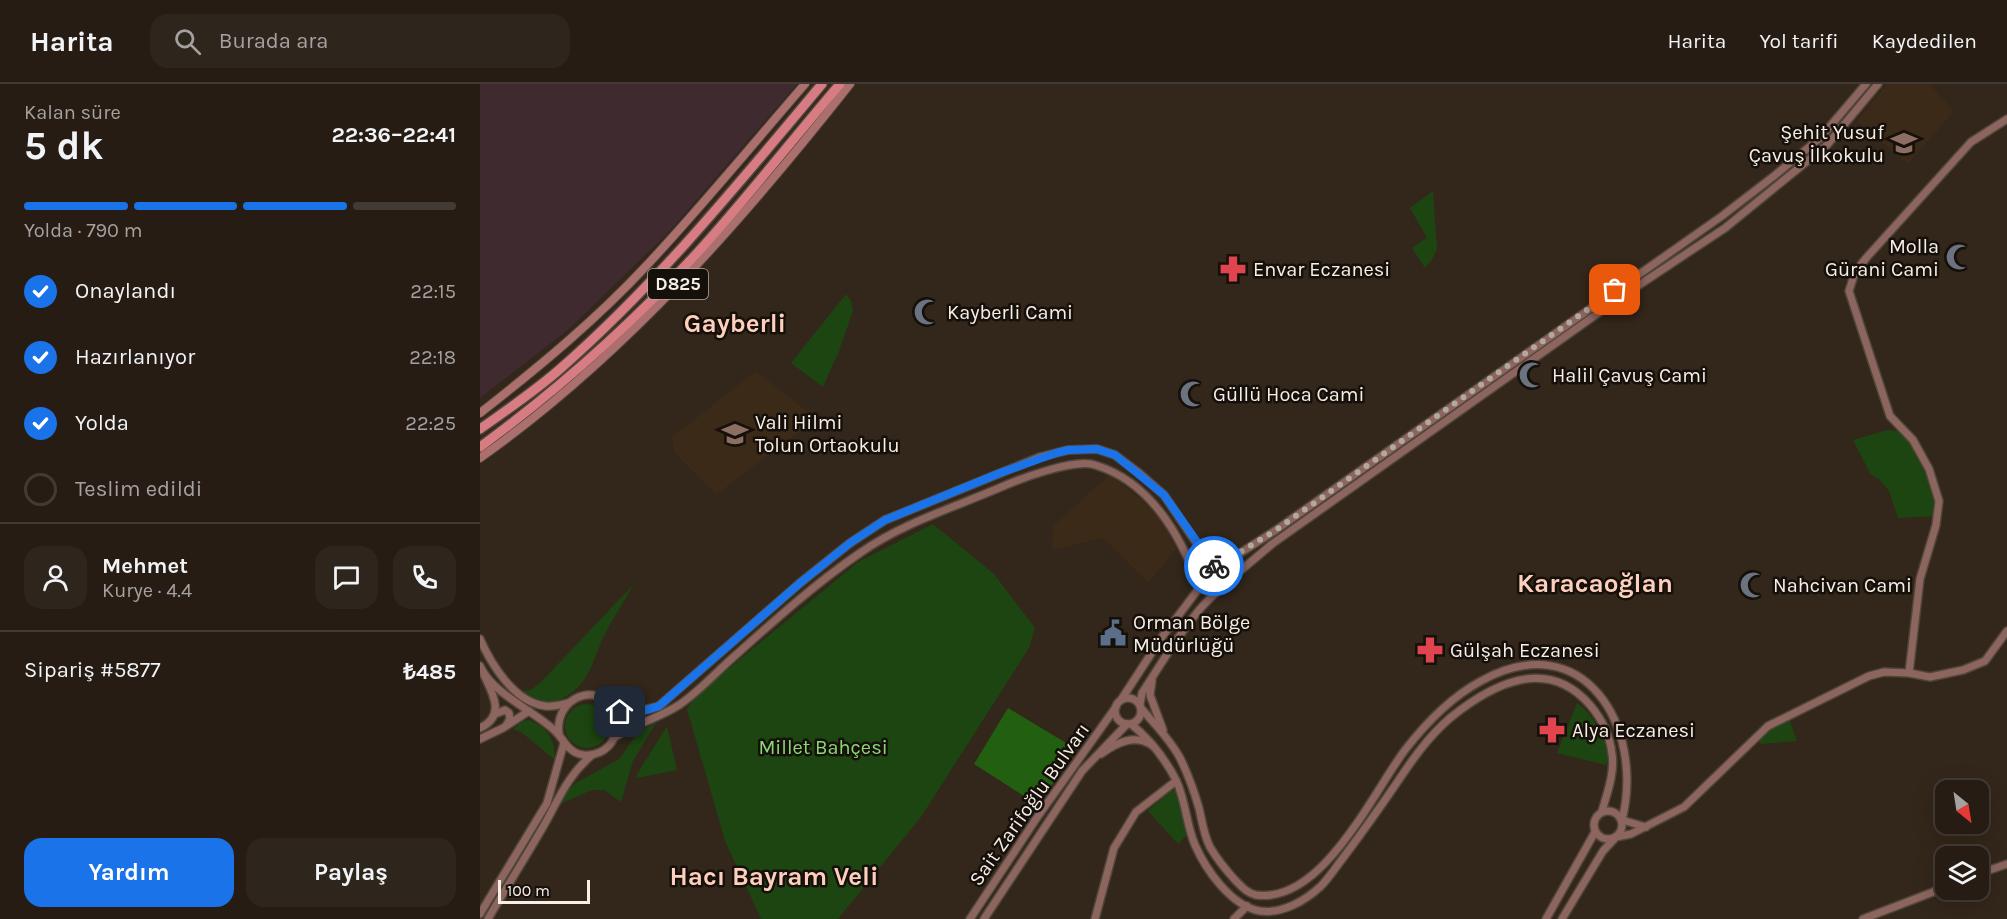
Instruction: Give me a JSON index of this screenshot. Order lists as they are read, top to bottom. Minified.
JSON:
{"streets":{"main road":["D825","Sait Zarifoğlu Bulvarı"]},"districts":["Gayberli","Karacaoğlan","Hacı Bayram Veli"],"parks":["Millet Bahçesi"],"places":{"school or university":["Şehit Yusuf Çavuş İlkokulu","Vali Hilmi Tolun Ortaokulu"],"mosque":["Molla Gürani Cami","Kayberli Cami","Halil Çavuş Cami","Güllü Hoca Cami","Nahcivan Cami"],"pharmacy":["Envar Eczanesi","Gülşah Eczanesi","Alya Eczanesi"],"public building":["Orman Bölge Müdürlüğü"]},"scale_bar":"100 m","north":"bottom right","page":{"header":"Harita","search":"Burada ara","nav":["Harita","Yol tarifi","Kaydedilen"],"heading":["5 dk","Kalan süre","22:36–22:41"],"panel":["Mehmet","Kurye · 4.4","Sipariş #5877","₺485"],"bar":"Yolda · 790 m","list":[["Onaylandı","22:15"],["Hazırlanıyor","22:18"],["Yolda","22:25"],"Teslim edildi"],"buttons":["Yardım","Paylaş"],"scale":"100 m"}}
